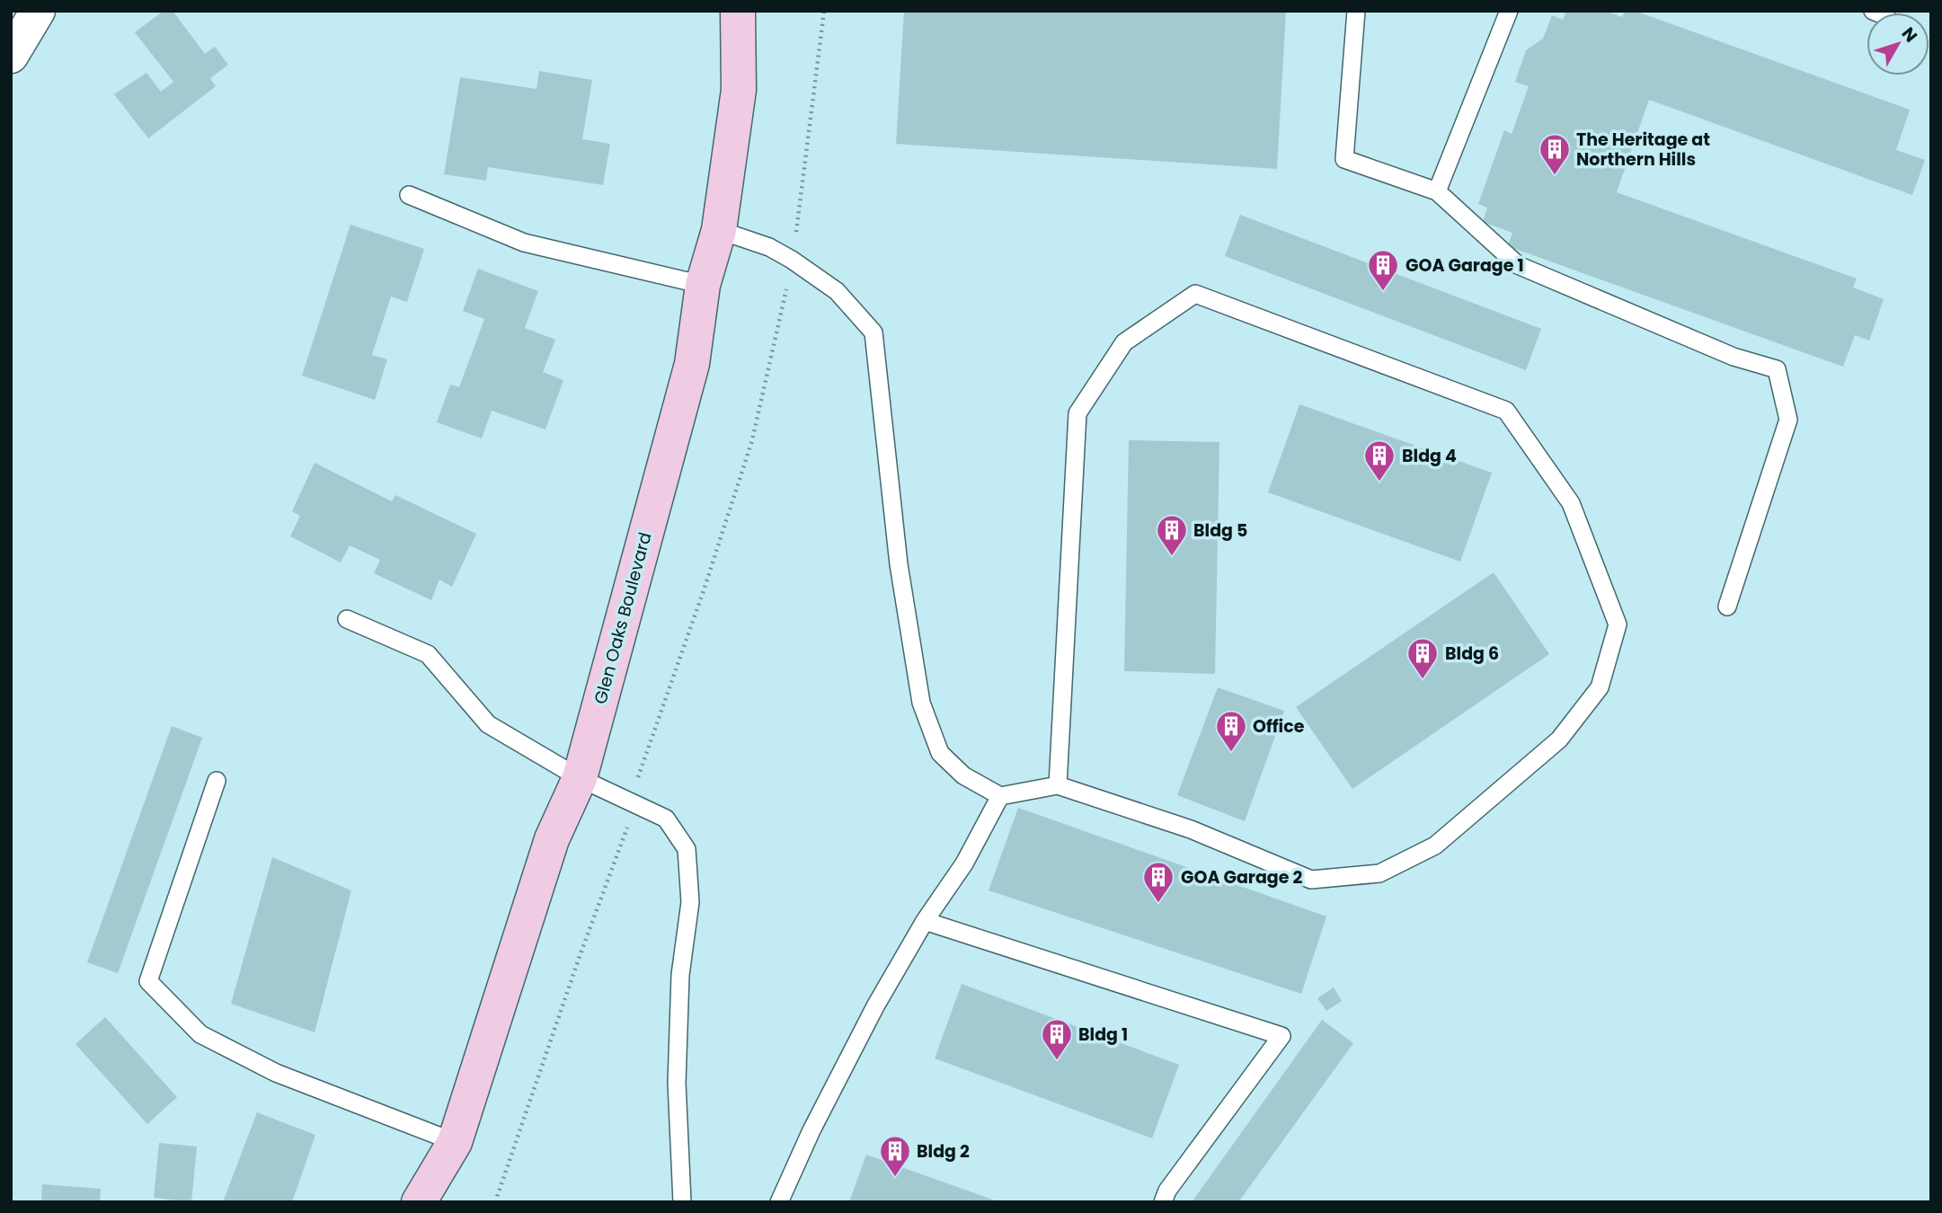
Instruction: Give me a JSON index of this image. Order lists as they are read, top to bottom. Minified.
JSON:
{"streets":{"main road":["Glen Oaks Boulevard"]},"places":{"building":["The Heritage at Northern Hills","GOA Garage 1","Bldg 4","Bldg 5","Bldg 6","Office","GOA Garage 2","Bldg 1","Bldg 2"]},"north":"top right"}
